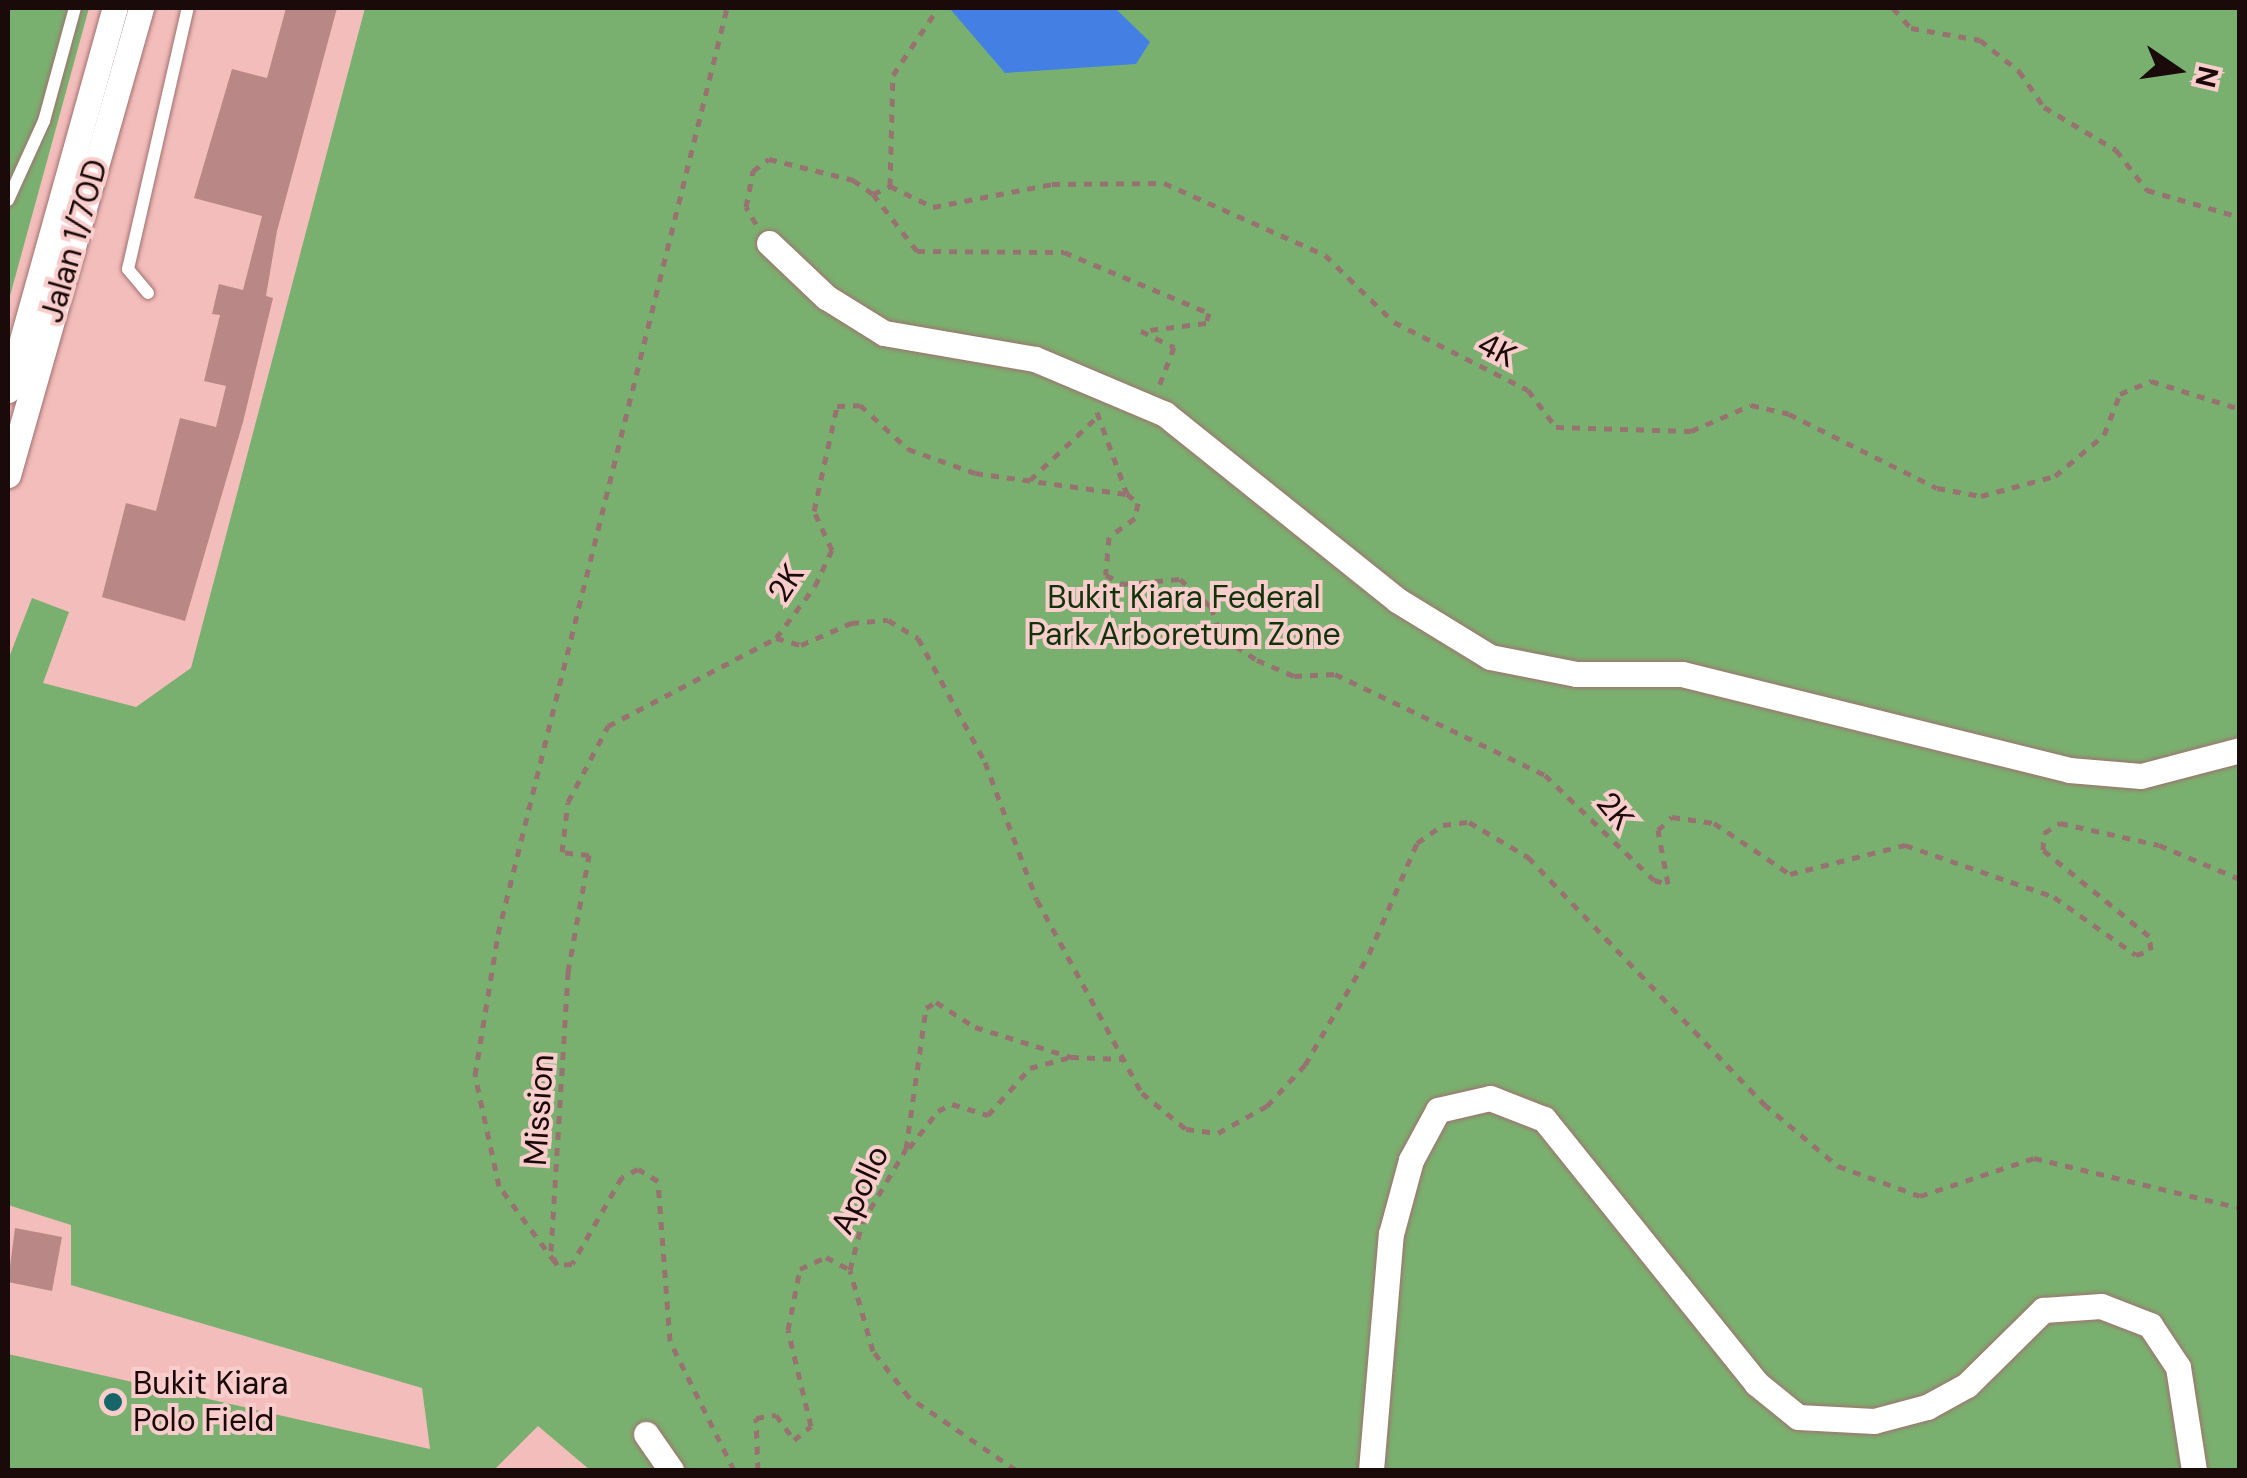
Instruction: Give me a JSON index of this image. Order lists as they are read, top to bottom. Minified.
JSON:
{"streets":{"street":["Jalan 1/70D"],"path":["4K","2K","Mission","Apollo"]},"crossings":[["2K","Mission"],["2K","Apollo"]],"parks":["Bukit Kiara Federal Park Arboretum Zone"],"places":["Bukit Kiara Polo Field"],"north":"right"}
